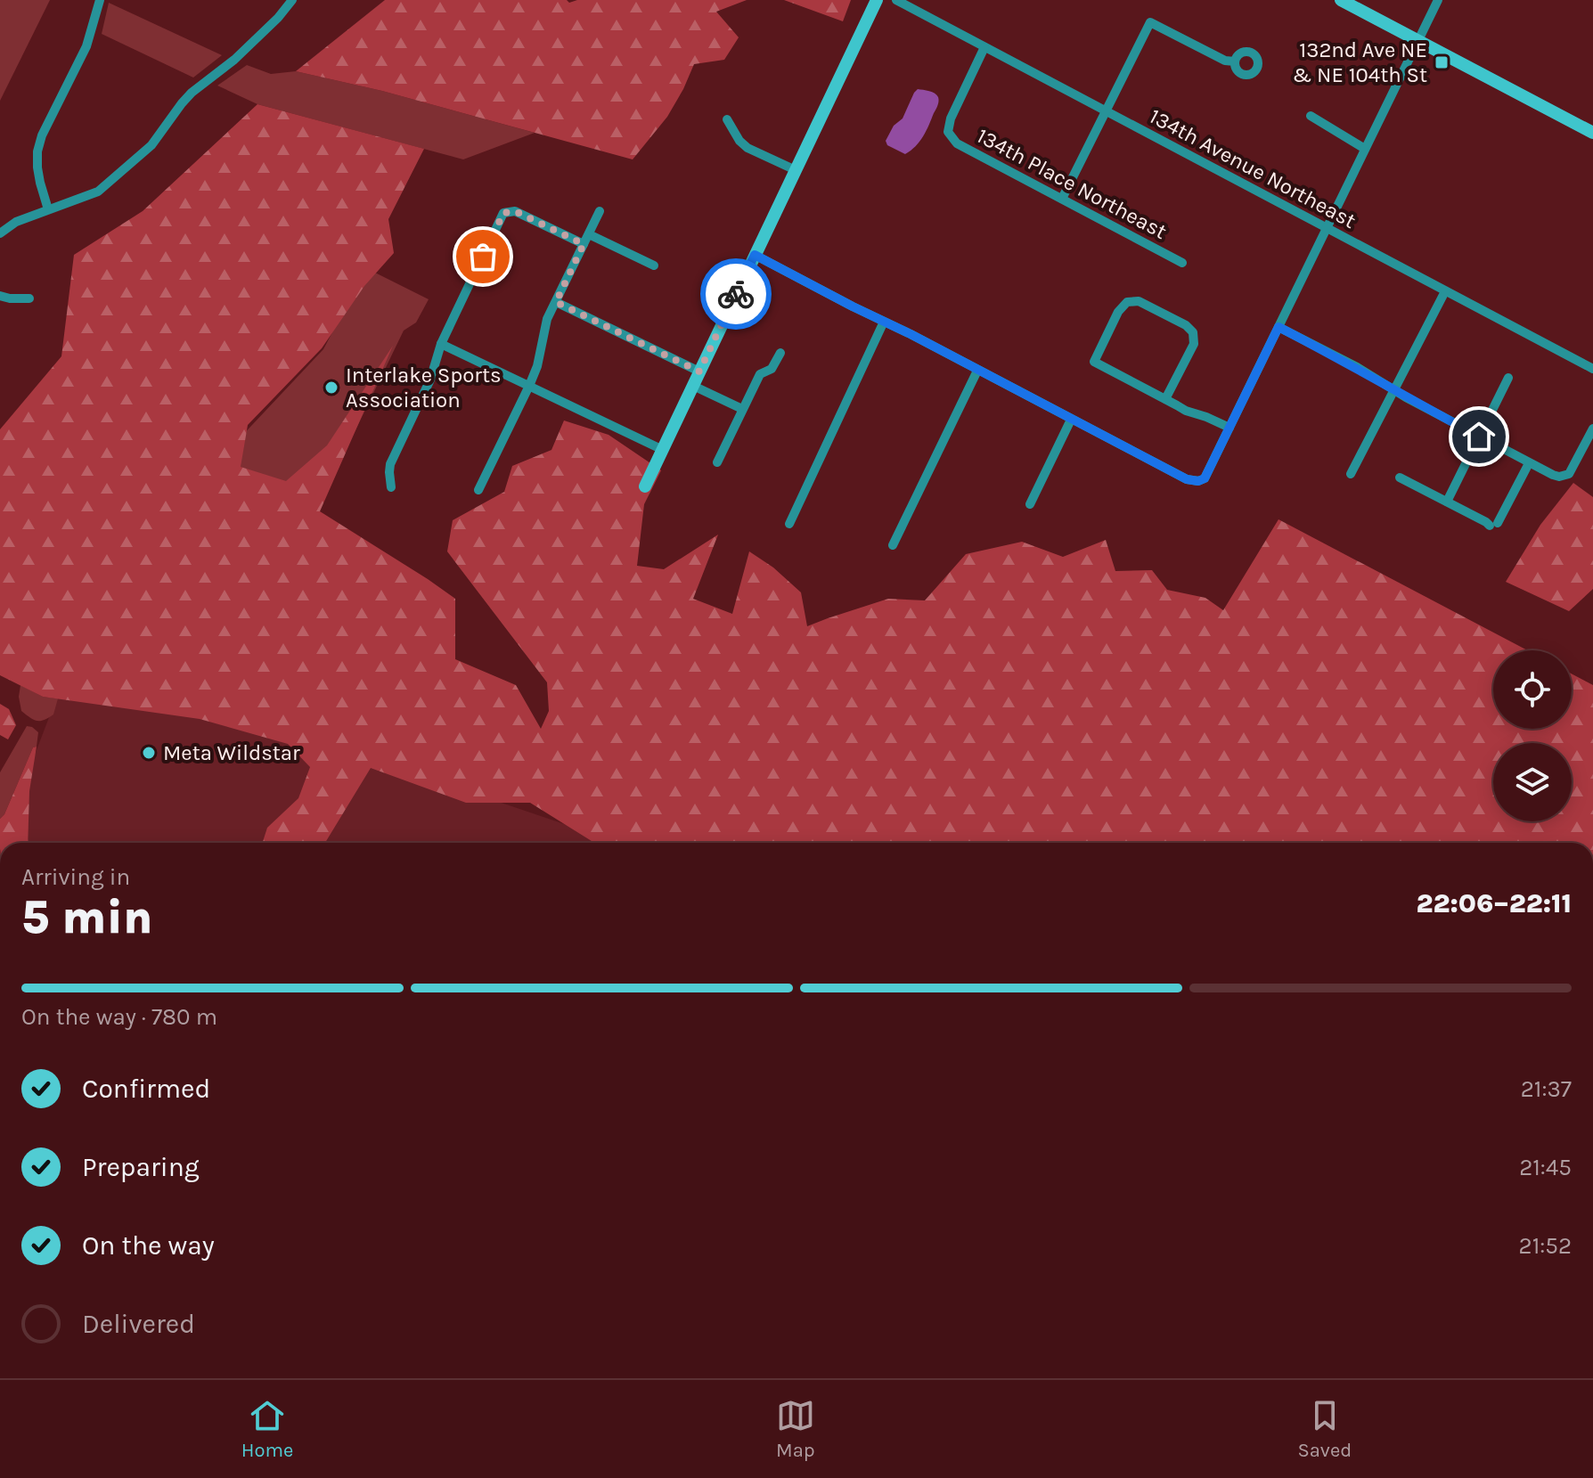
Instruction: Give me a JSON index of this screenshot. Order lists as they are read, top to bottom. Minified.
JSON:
{"streets":{"street":["134th Avenue Northeast","134th Place Northeast"]},"crossings":[["134th Avenue Northeast","134th Place Northeast"]],"places":{"transit":["132nd Ave NE & NE 104th St"],"other":["Interlake Sports Association","Meta Wildstar"]},"page":{"heading":["5 min","Arriving in","22:06–22:11"],"bar":"On the way · 780 m","list":[["Confirmed","21:37"],["Preparing","21:45"],["On the way","21:52"],"Delivered"],"tabs":["Home","Map","Saved"]}}
